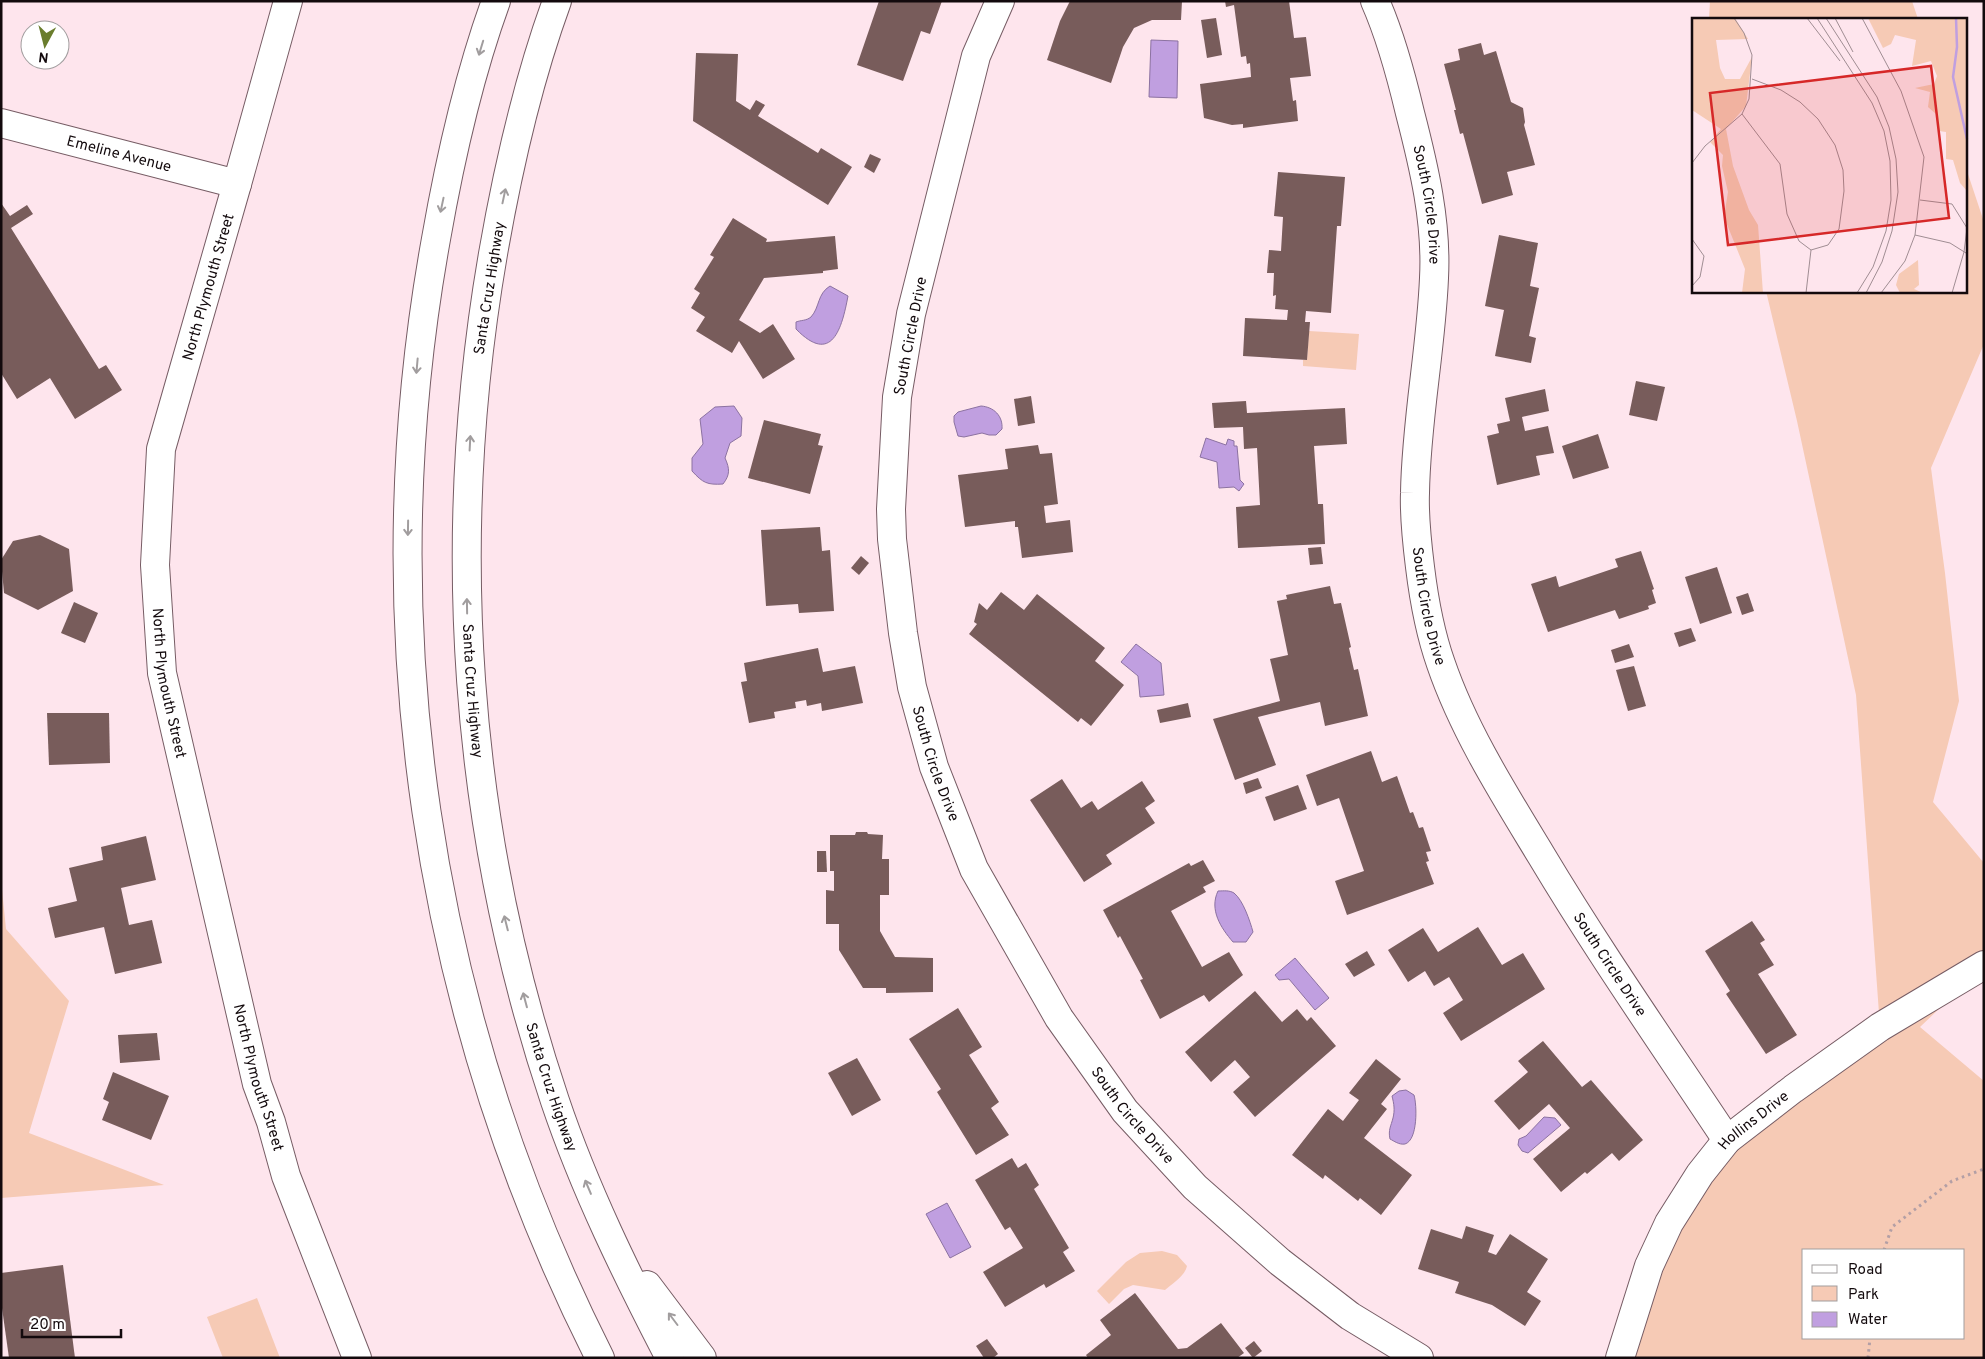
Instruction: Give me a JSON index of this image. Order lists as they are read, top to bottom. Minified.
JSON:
{"streets":{"main road":["Emeline Avenue","South Circle Drive","North Plymouth Street","Santa Cruz Highway","Hollins Drive"]},"crossings":[["Emeline Avenue","North Plymouth Street"],["South Circle Drive","Hollins Drive"]],"legend":["Road","Park","Water"],"scale_bar":"20 m","north":"bottom"}
